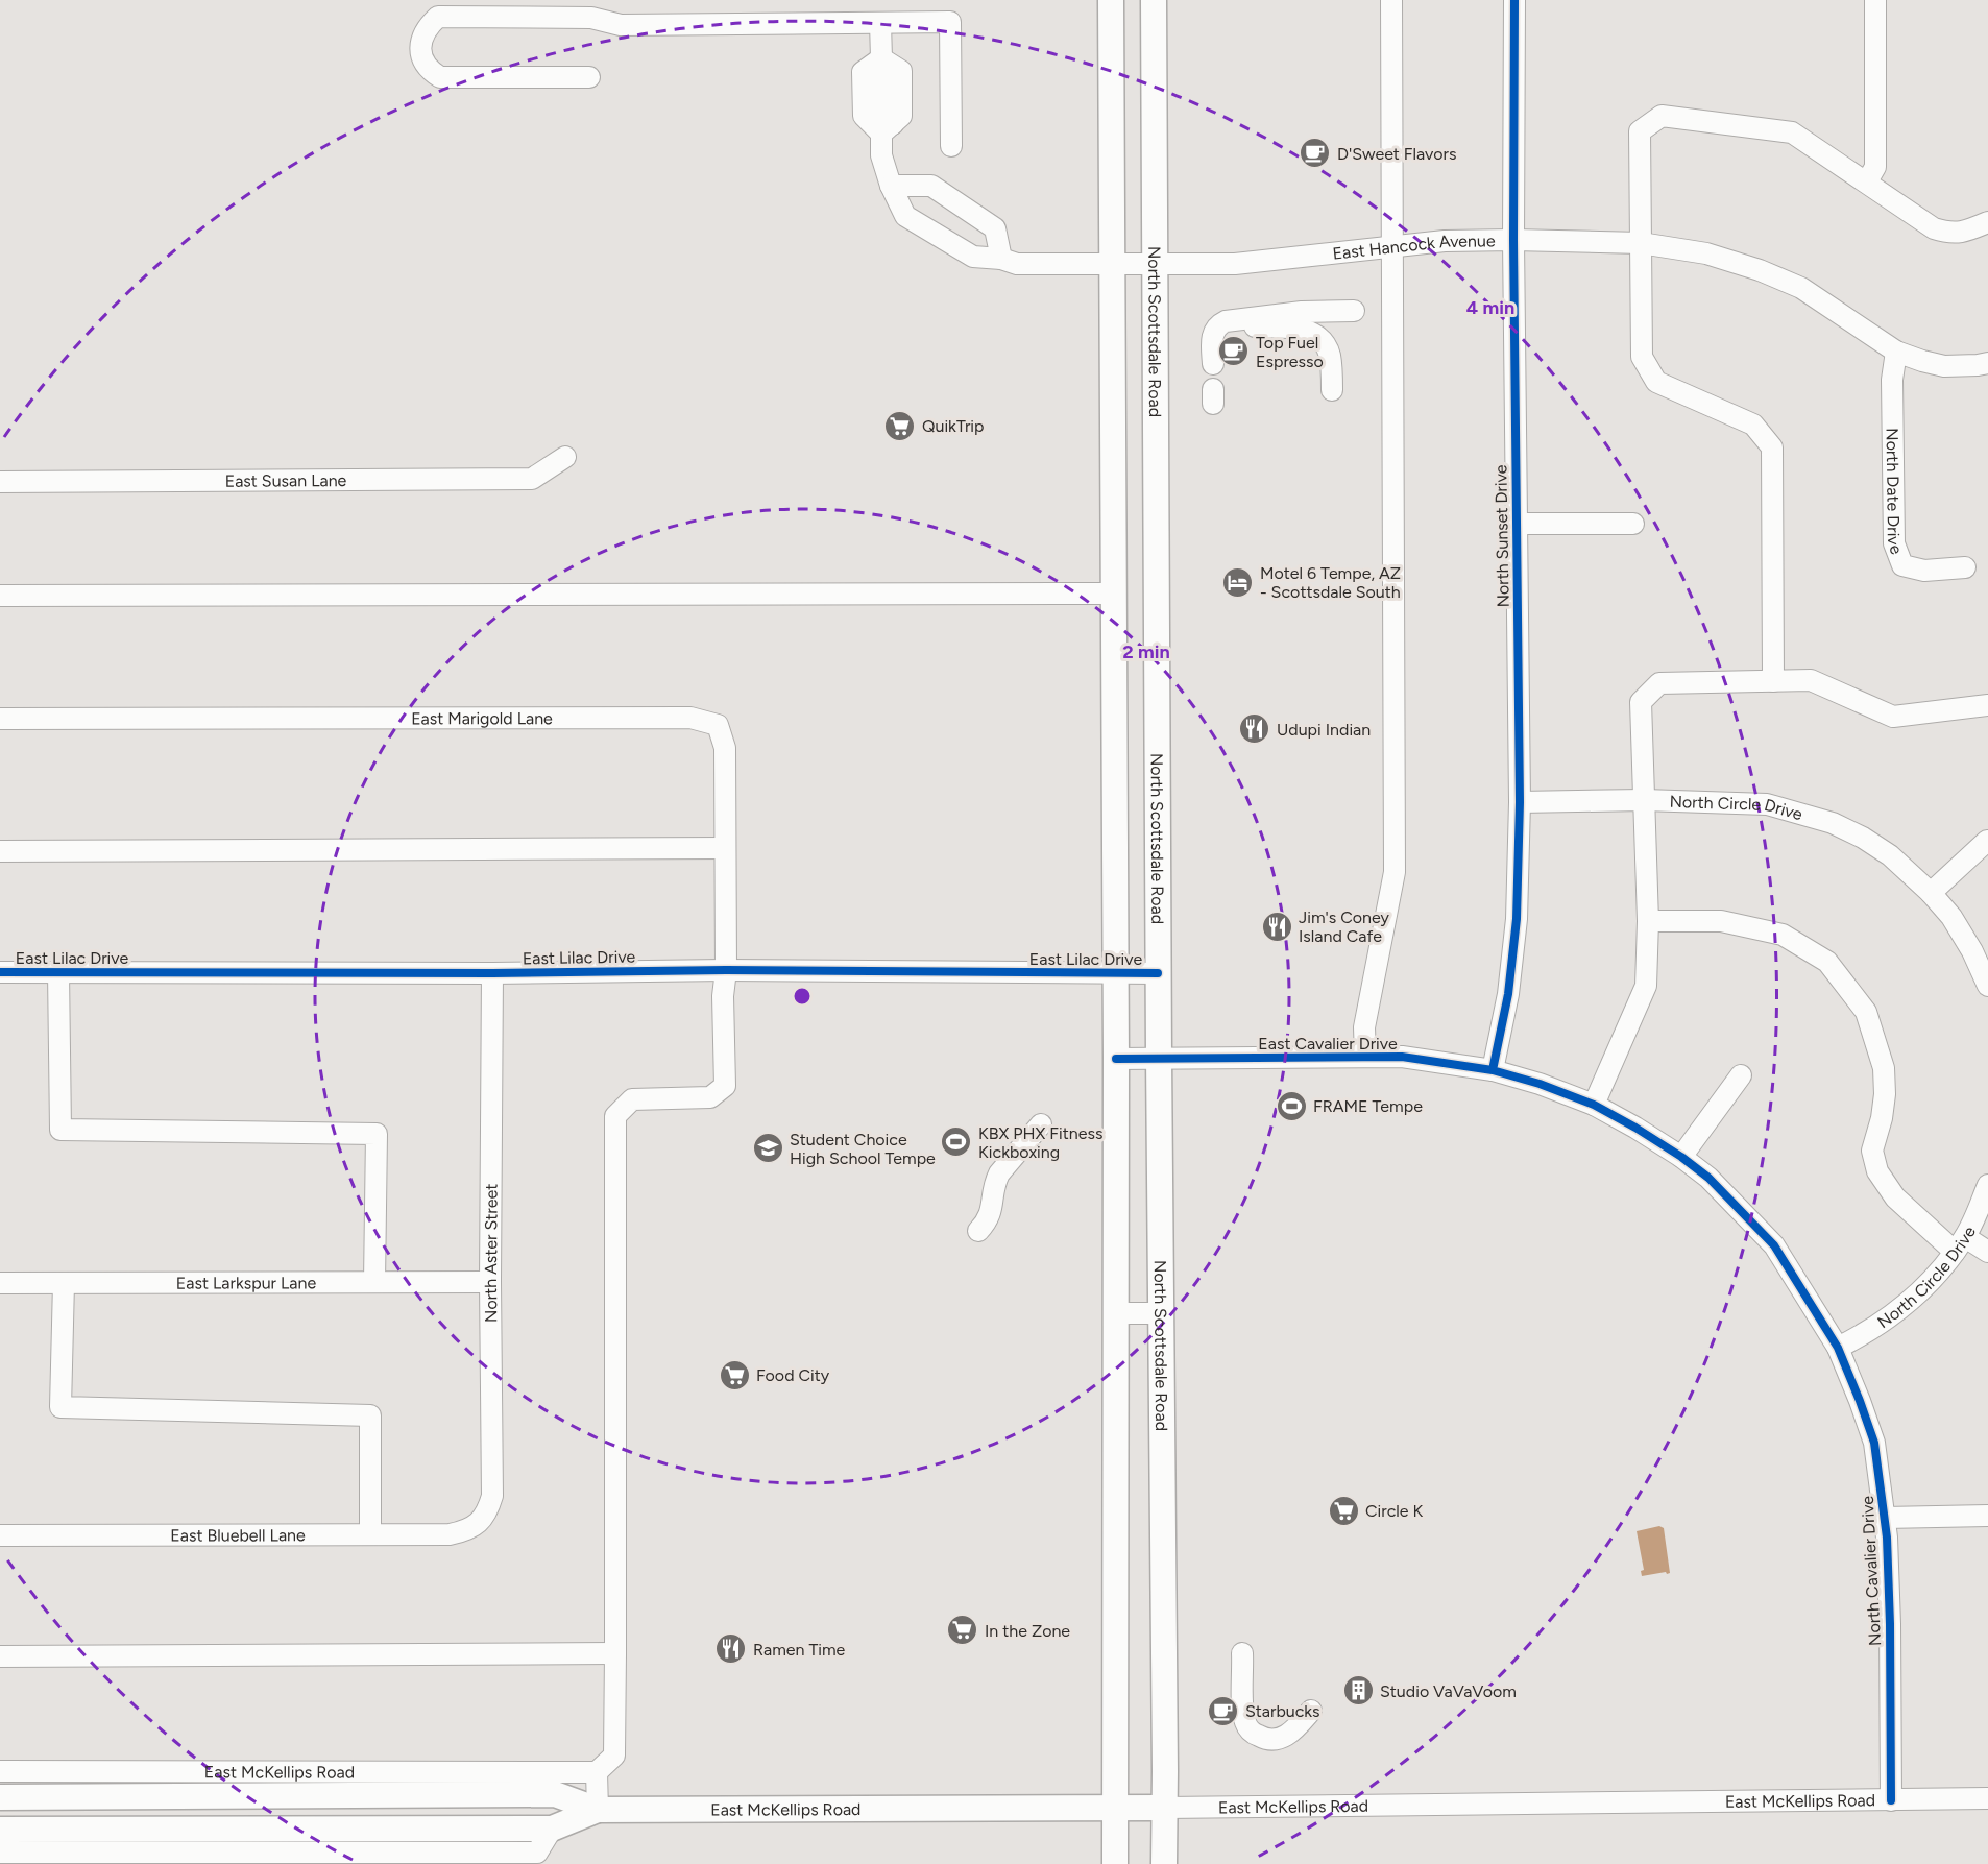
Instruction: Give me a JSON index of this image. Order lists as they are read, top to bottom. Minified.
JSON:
{"streets":{"main road":["North Scottsdale Road","East McKellips Road"],"street":["East Hancock Avenue","East Susan Lane","North Date Drive","North Sunset Drive","East Marigold Lane","North Circle Drive","East Lilac Drive","East Cavalier Drive","North Aster Street","East Larkspur Lane","East Bluebell Lane","North Cavalier Drive"]},"crossings":[["East Hancock Avenue","North Scottsdale Road"],["East Hancock Avenue","North Date Drive"],["East Hancock Avenue","North Sunset Drive"],["North Scottsdale Road","East Lilac Drive"],["North Scottsdale Road","East Cavalier Drive"],["North Scottsdale Road","East McKellips Road"],["North Sunset Drive","North Circle Drive"],["North Sunset Drive","East Cavalier Drive"],["East Marigold Lane","East Lilac Drive"],["North Circle Drive","East Cavalier Drive"],["North Circle Drive","North Cavalier Drive"],["East Lilac Drive","North Aster Street"],["East Cavalier Drive","North Cavalier Drive"],["North Aster Street","East Larkspur Lane"],["North Aster Street","East Bluebell Lane"],["North Cavalier Drive","East McKellips Road"]],"places":{"cafe":["D'Sweet Flavors","Top Fuel Espresso","Starbucks"],"supermarket":["QuikTrip","Food City","Circle K","In the Zone"],"hotel":["Motel 6 Tempe, AZ - Scottsdale South"],"restaurant":["Udupi Indian","Jim's Coney Island Cafe","Ramen Time"],"sports":["FRAME Tempe","KBX PHX Fitness Kickboxing"],"school or university":["Student Choice High School Tempe"],"building":["Studio VaVaVoom"]},"rings":["4 min","2 min"]}
